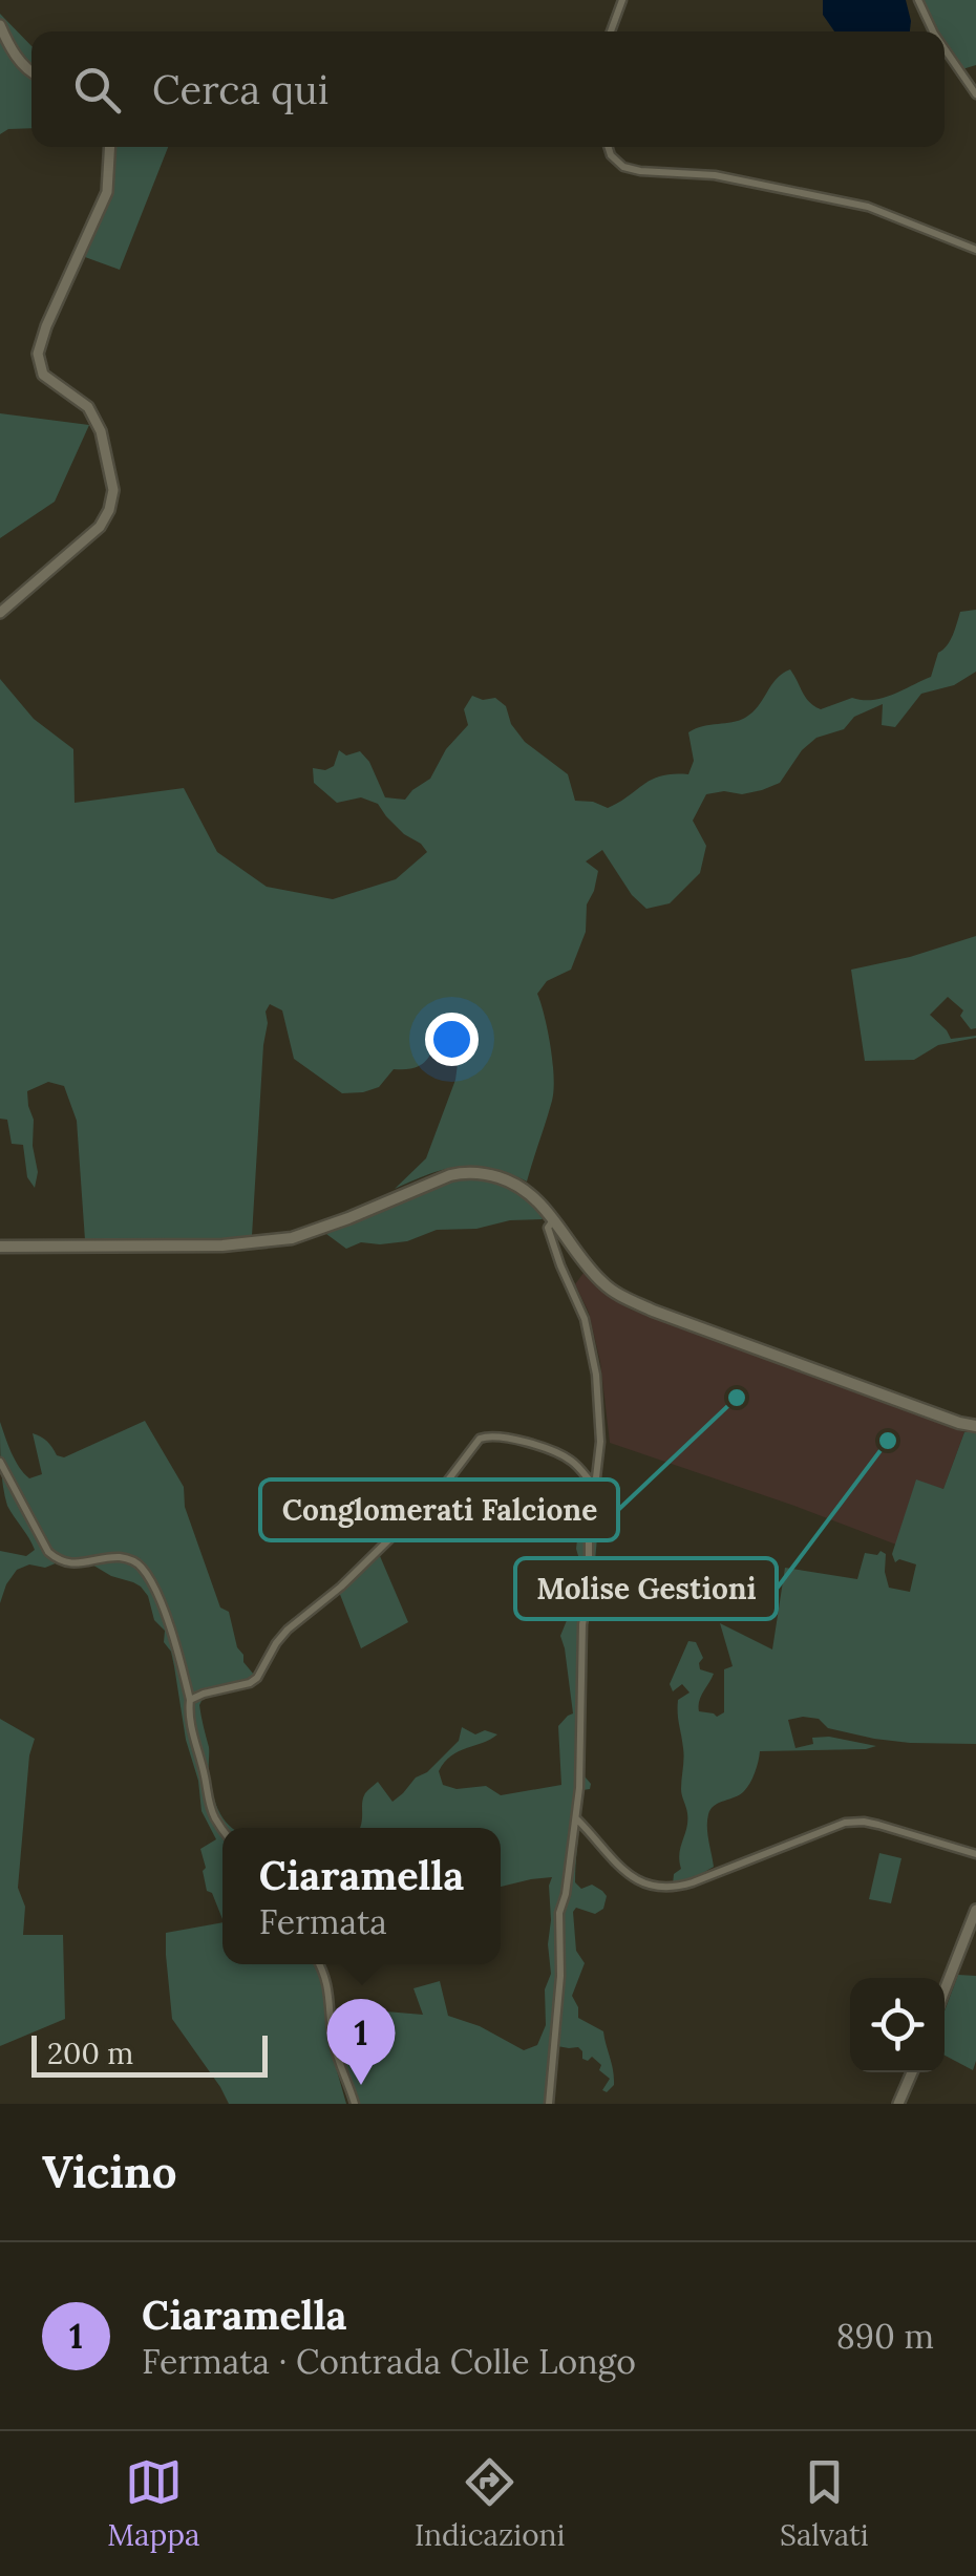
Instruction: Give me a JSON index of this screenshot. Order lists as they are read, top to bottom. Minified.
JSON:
{"places":["Conglomerati Falcione","Molise Gestioni"],"scale_bar":"200 m","page":{"search":"Cerca qui","popup":["Ciaramella","Fermata"],"pins":"1","scale":"200 m","heading":"Vicino","list":[{"mark":"1","name":"Ciaramella","note":"Fermata · Contrada Colle Longo","value":"890 m"}],"nav":["Mappa","Indicazioni","Salvati"]}}
